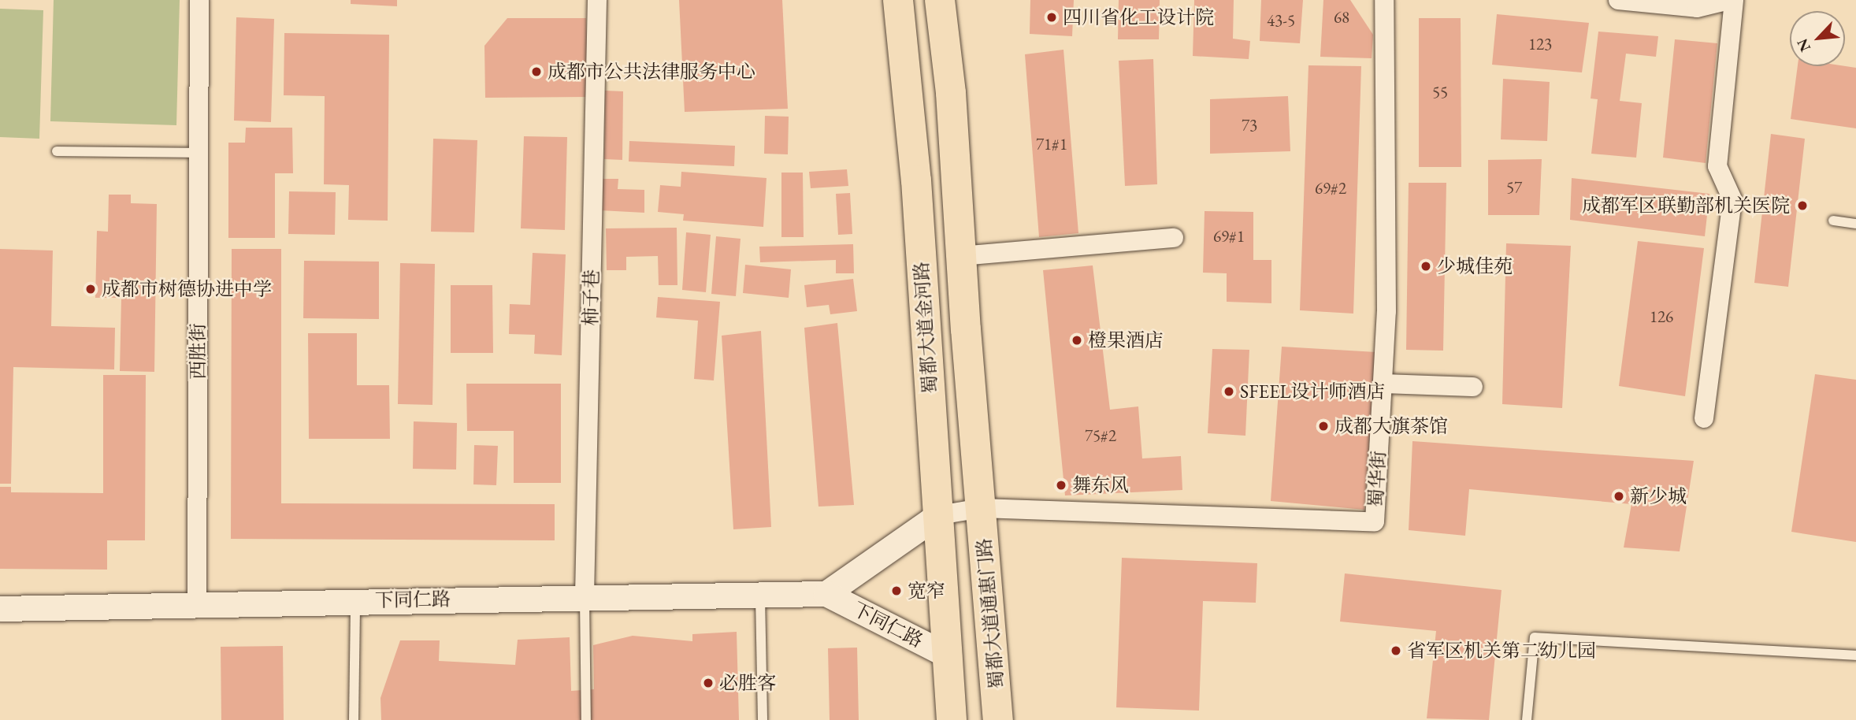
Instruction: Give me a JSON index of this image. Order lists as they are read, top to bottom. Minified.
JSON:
{"streets":{"main road":["蜀都大道金河路","蜀都大道通惠门路"],"street":["柿子巷","西胜街","蜀华街","下同仁路"]},"crossings":[["柿子巷","下同仁路"],["蜀都大道金河路","蜀华街"],["蜀都大道金河路","下同仁路"],["蜀都大道金河路","蜀都大道通惠门路"],["西胜街","下同仁路"],["蜀华街","下同仁路"],["蜀华街","蜀都大道通惠门路"]],"places":["四川省化工设计院","成都市公共法律服务中心","成都军区联勤部机关医院","少城佳苑","成都市树德协进中学","橙果酒店","SFEEL设计师酒店","成都大旗茶馆","舞东风","新少城","宽窄","省军区机关第二幼儿园","必胜客"],"house_numbers":["68","43-5","123","55","73","71#1","57","69#2","69#1","126","75#2"],"north":"bottom left"}
